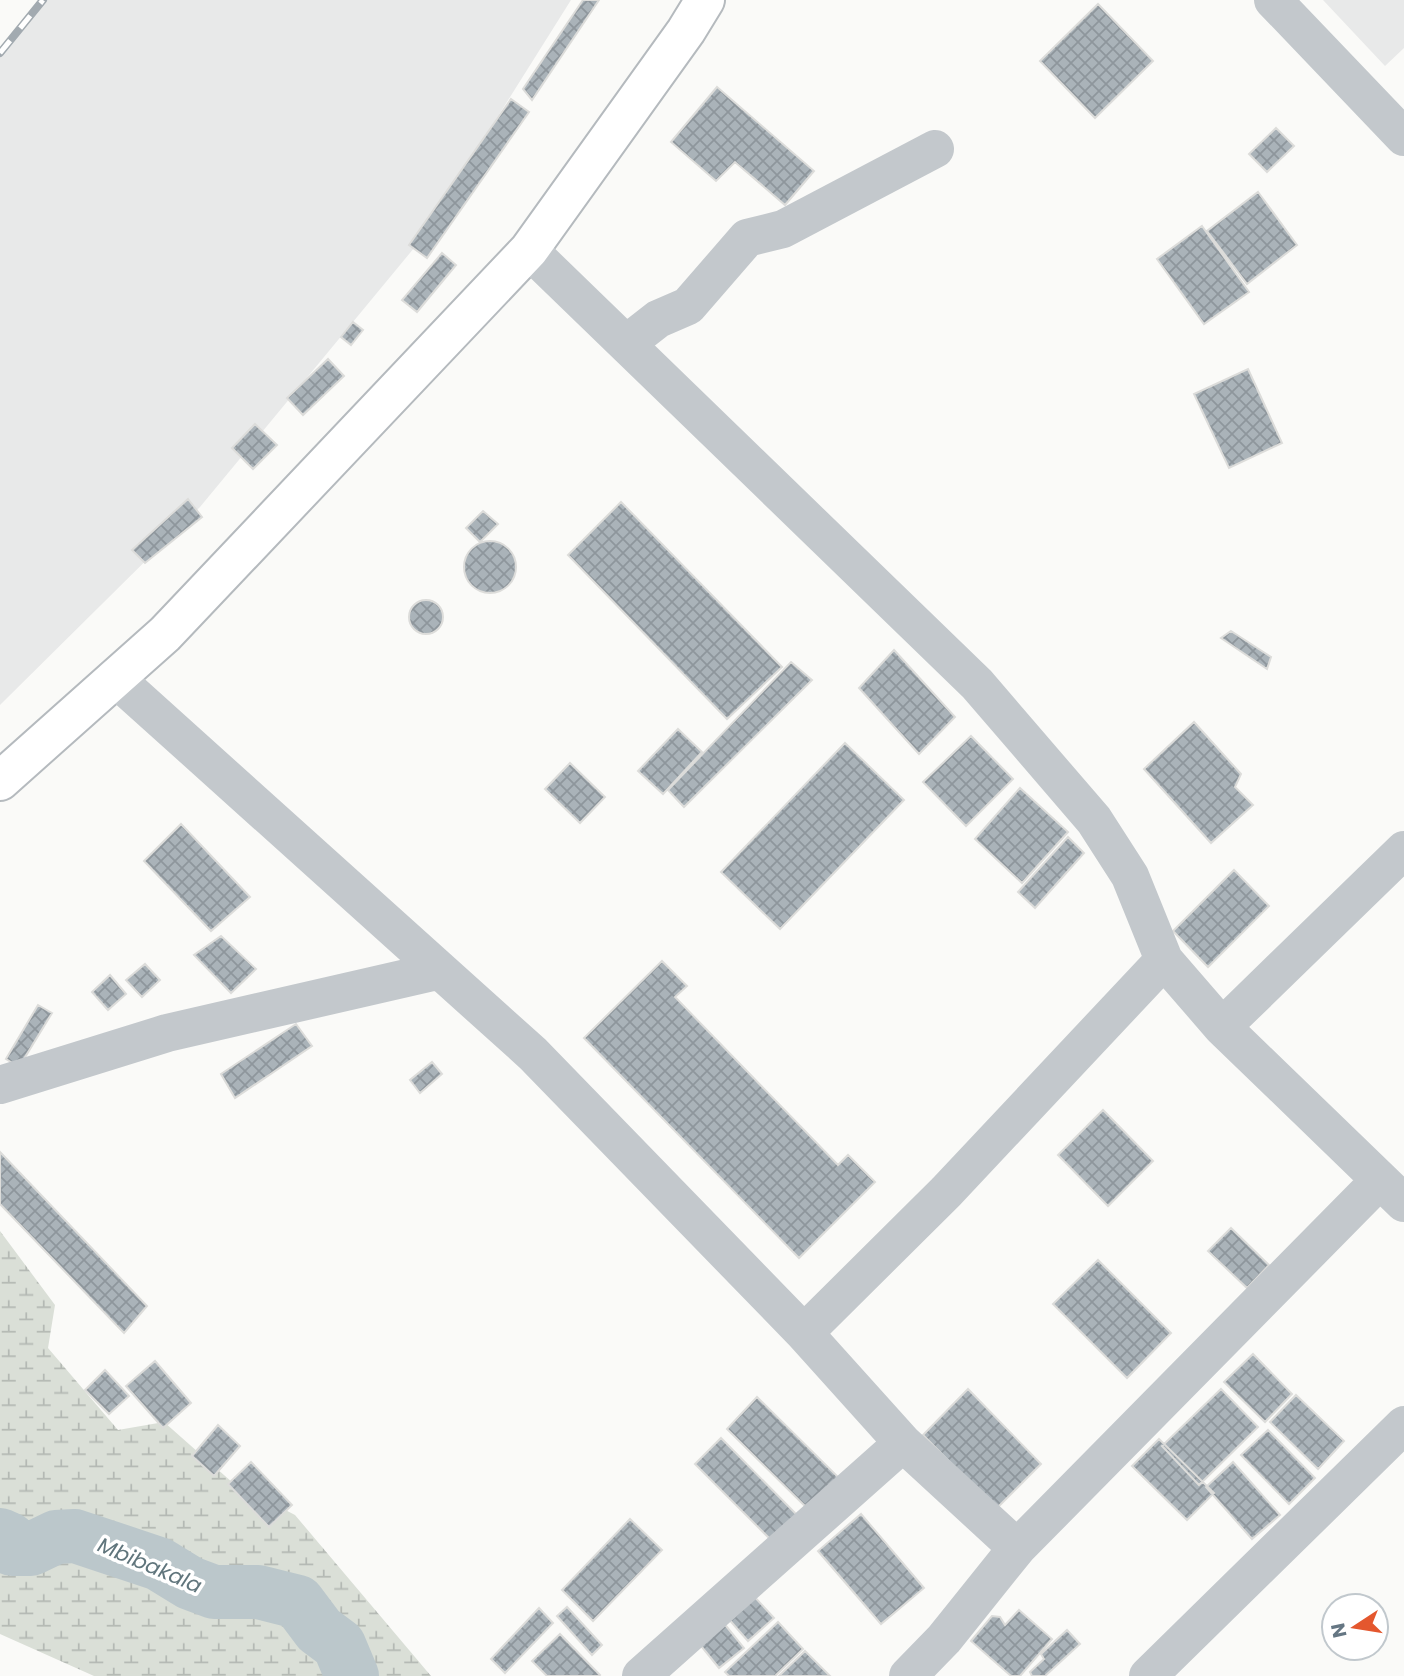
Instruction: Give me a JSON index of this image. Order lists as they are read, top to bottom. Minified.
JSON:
{"water":["Mbibakala"],"north":"left"}
